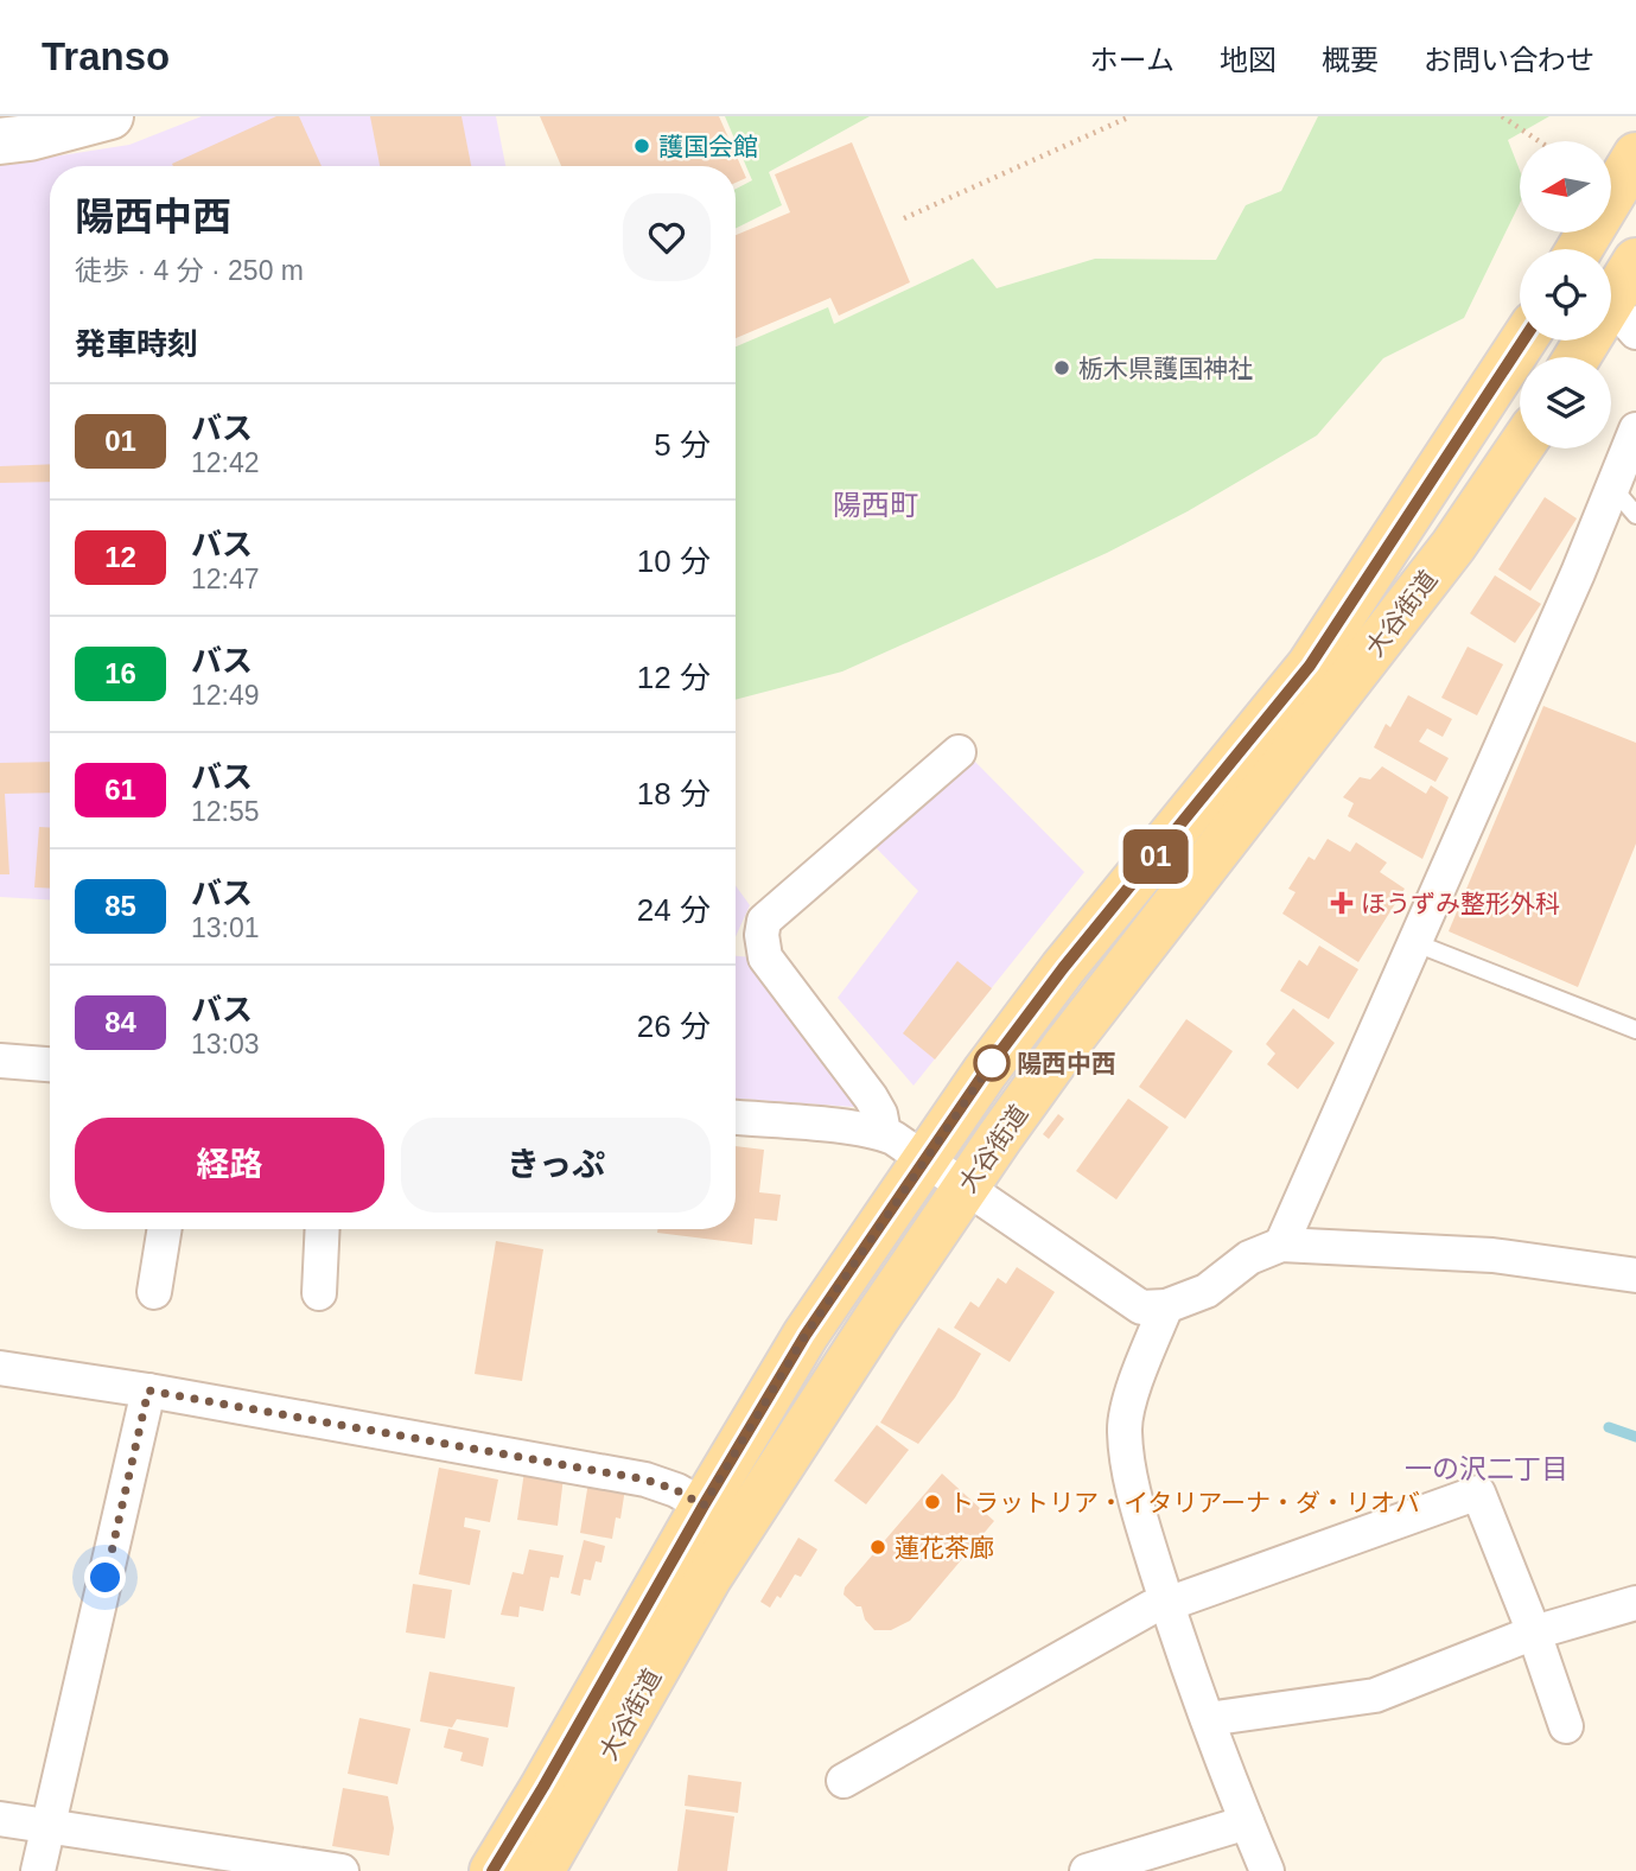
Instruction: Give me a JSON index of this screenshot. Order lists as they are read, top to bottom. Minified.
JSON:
{"streets":{"main road":["大谷街道"]},"districts":["陽西町","一の沢二丁目"],"places":{"other":["護国会館","栃木県護国神社","陽西中西","トラットリア・イタリアーナ・ダ・リオバ","蓮花茶廊"],"health":["ほうずみ整形外科"]},"lines":["bus line 01"],"north":"left","page":{"header":"Transo","nav":["ホーム","地図","概要","お問い合わせ"],"on_map":"01","heading":[["陽西中西","徒歩 · 4 分 · 250 m"],"発車時刻"],"list":[{"mark":"01","name":"バス","note":"12:42","value":"5 分"},{"mark":"12","name":"バス","note":"12:47","value":"10 分"},{"mark":"16","name":"バス","note":"12:49","value":"12 分"},{"mark":"61","name":"バス","note":"12:55","value":"18 分"},{"mark":"85","name":"バス","note":"13:01","value":"24 分"},{"mark":"84","name":"バス","note":"13:03","value":"26 分"}],"buttons":["経路","きっぷ"]}}
